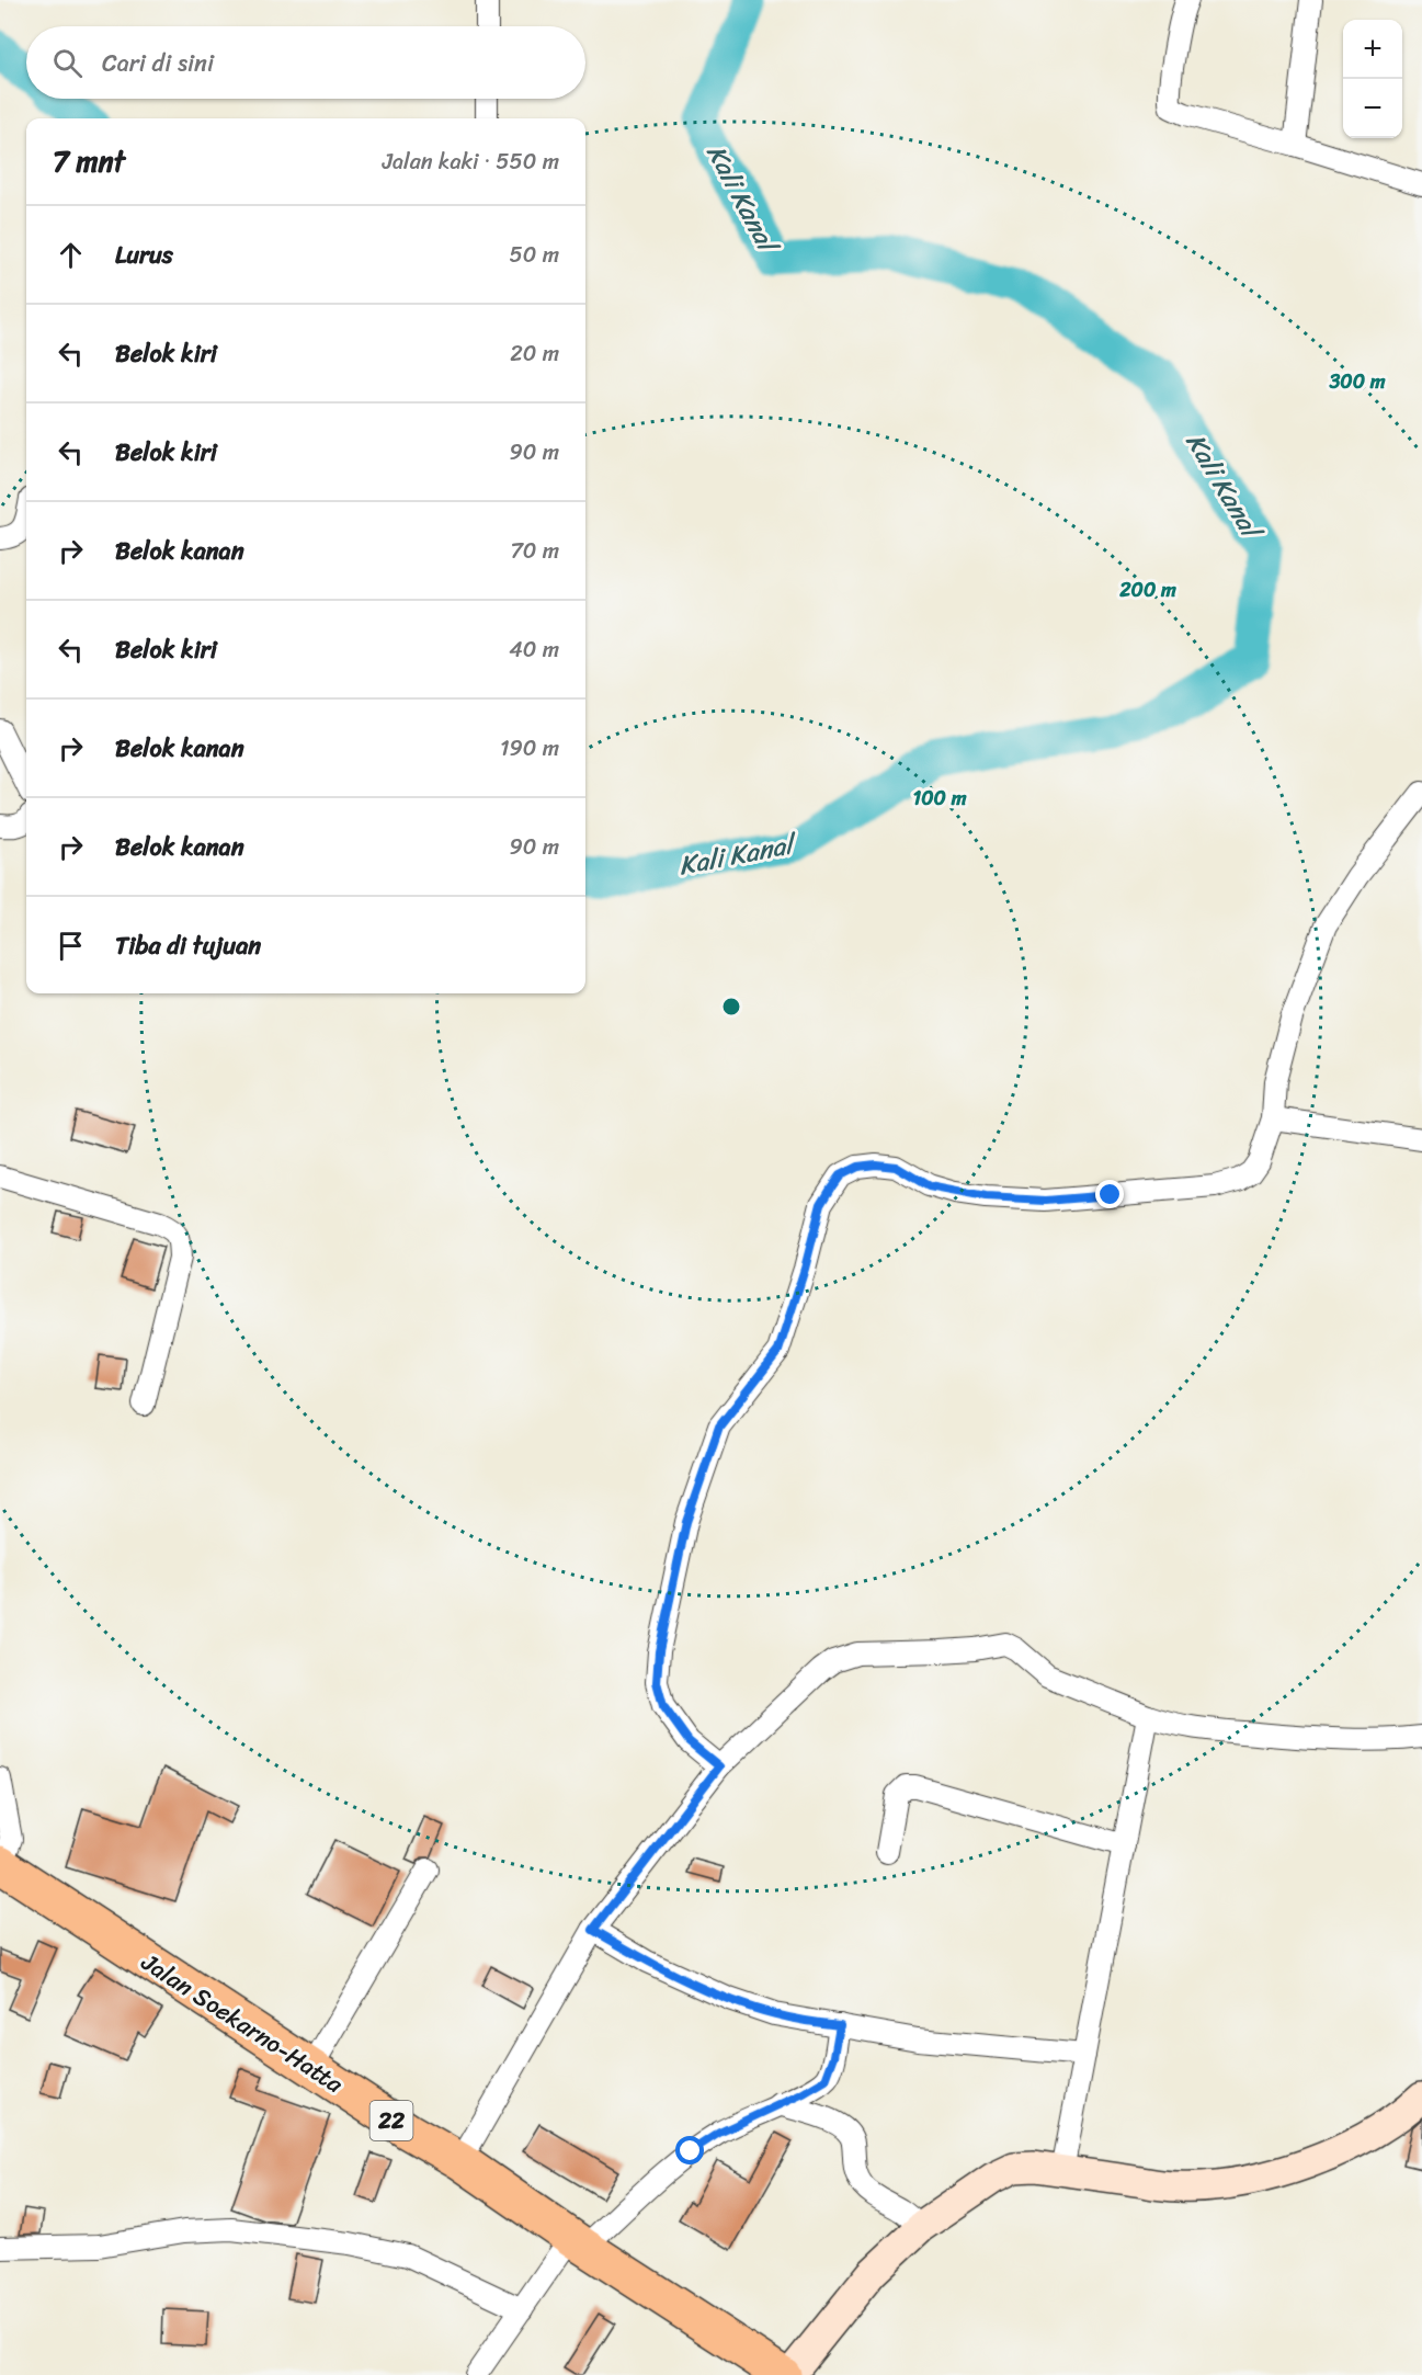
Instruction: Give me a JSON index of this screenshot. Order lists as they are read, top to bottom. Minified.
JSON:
{"streets":{"highway":["Jalan Soekarno-Hatta","22"]},"water":["Kali Kanal"],"page":{"map_buttons":["+","−"],"search":"Cari di sini","heading":["7 mnt","Jalan kaki · 550 m"],"list":[["Lurus","50 m"],["Belok kiri","20 m"],["Belok kiri","90 m"],["Belok kanan","70 m"],["Belok kiri","40 m"],["Belok kanan","190 m"],["Belok kanan","90 m"],"Tiba di tujuan"]},"rings":["300 m","200 m","100 m"]}
